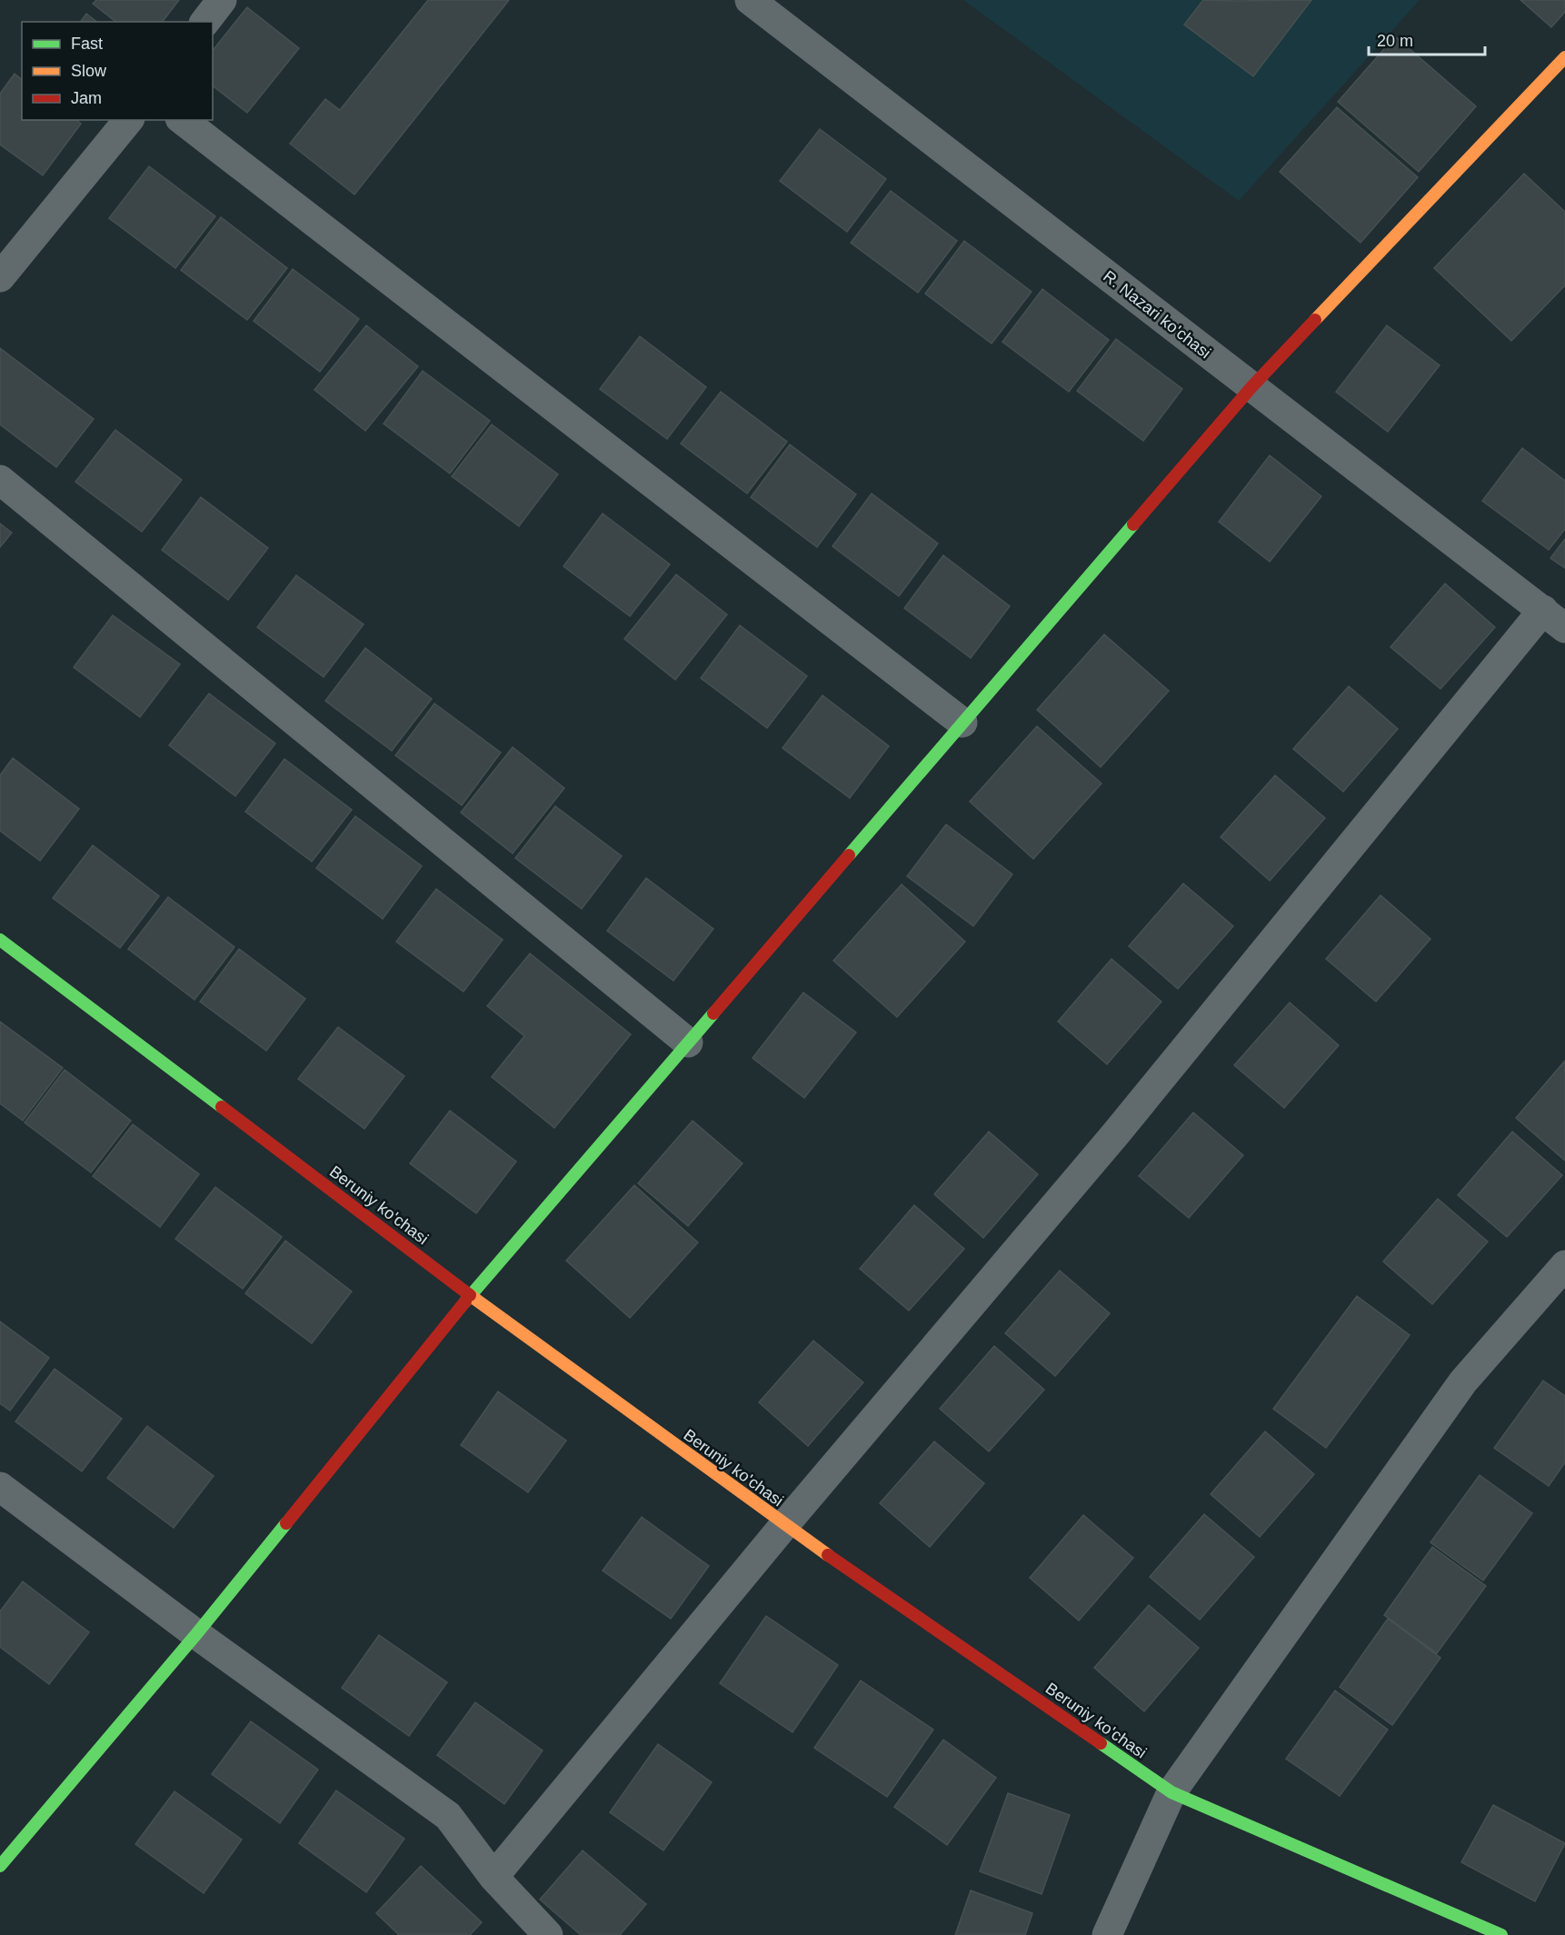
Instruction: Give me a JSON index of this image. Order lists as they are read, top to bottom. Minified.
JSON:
{"streets":{"street":["R. Nazari ko'chasi","Beruniy ko'chasi"]},"legend":["Fast","Slow","Jam"],"scale_bar":"20 m"}
